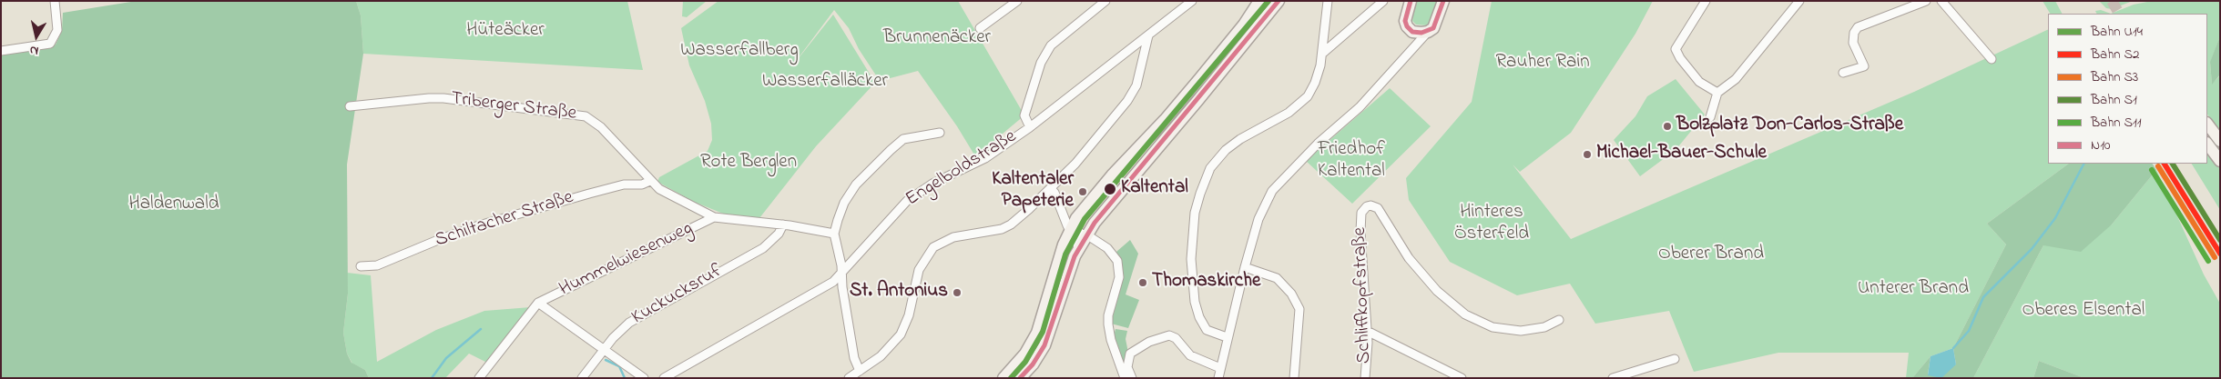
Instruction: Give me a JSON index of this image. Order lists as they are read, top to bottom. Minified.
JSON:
{"streets":{"street":["Triberger Straße","Engelboldstraße","Schiltacher Straße","Hummelwiesenweg","Kuckucksruf","Schliffkopfstraße"]},"crossings":[["Triberger Straße","Schiltacher Straße"],["Triberger Straße","Hummelwiesenweg"]],"parks":["Hüteäcker","Brunnenäcker","Wasserfallberg","Rauher Rain","Wasserfalläcker","Friedhof Kaltental","Rote Berglen","Haldenwald","Hinteres Österfeld","Oberer Brand","Unterer Brand","Oberes Elsental"],"places":["Bolzplatz Don-Carlos-Straße","Michael-Bauer-Schule","Kaltental","Kaltentaler Papeterie","Thomaskirche","St. Antonius"],"lines":["rail line U14","transit line N10","rail line S2","rail line S1","rail line S3","rail line S11"],"legend":["Bahn U14","Bahn S2","Bahn S3","Bahn S1","Bahn S11","N10"],"north":"bottom"}
